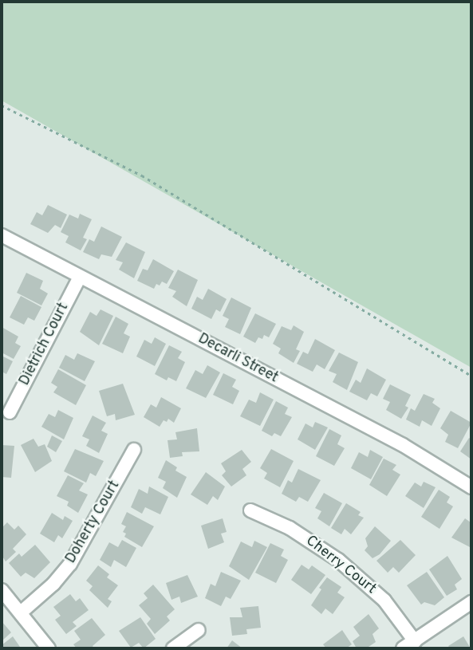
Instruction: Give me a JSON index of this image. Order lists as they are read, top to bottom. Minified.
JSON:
{"streets":{"street":["Dietrich Court","Decarli Street","Doherty Court","Cherry Court"]},"crossings":[["Dietrich Court","Decarli Street"]]}
